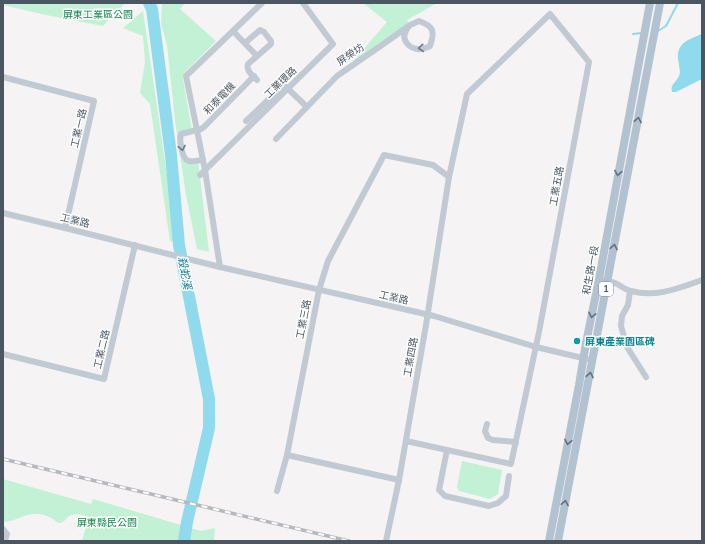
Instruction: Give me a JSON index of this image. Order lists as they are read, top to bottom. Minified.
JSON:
{"streets":{"main road":["和生路一段","1"],"street":["屏榮坊","工業環路","和泰電機","工業一路","工業五路","工業路","工業三路","工業二路","工業四路"]},"crossings":[["工業一路","工業路"],["工業五路","工業路"],["工業五路","工業三路"],["工業五路","工業四路"],["工業路","和生路一段"],["工業路","工業三路"],["工業路","工業二路"],["工業路","工業四路"],["工業三路","工業四路"]],"water":["殺蛇溪"],"parks":["屏東工業區公園","屏東縣民公園"],"places":["屏東產業園區碑"]}
